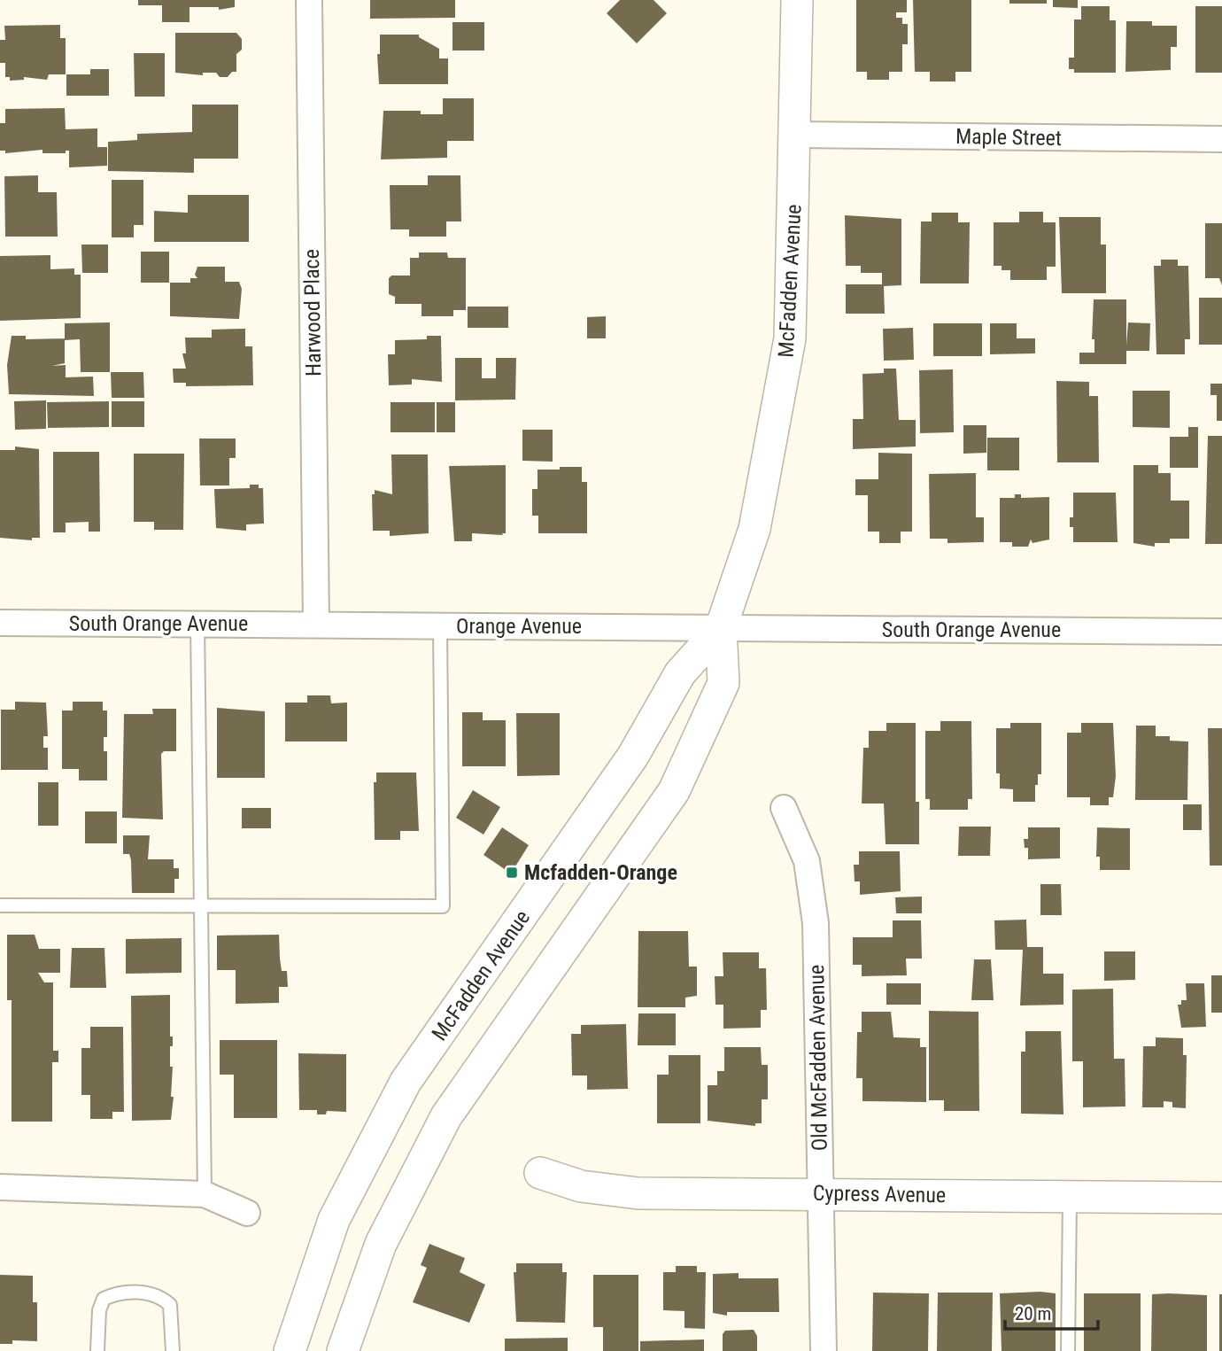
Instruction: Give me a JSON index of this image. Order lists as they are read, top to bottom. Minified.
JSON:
{"streets":{"street":["Maple Street","McFadden Avenue","Harwood Place","South Orange Avenue","Orange Avenue","Old McFadden Avenue","Cypress Avenue"]},"crossings":[["Maple Street","McFadden Avenue"],["McFadden Avenue","South Orange Avenue"],["McFadden Avenue","Orange Avenue"],["Harwood Place","South Orange Avenue"],["Harwood Place","Orange Avenue"],["South Orange Avenue","Orange Avenue"],["Old McFadden Avenue","Cypress Avenue"]],"places":{"transit":["Mcfadden-Orange"]},"scale_bar":"20 m"}
